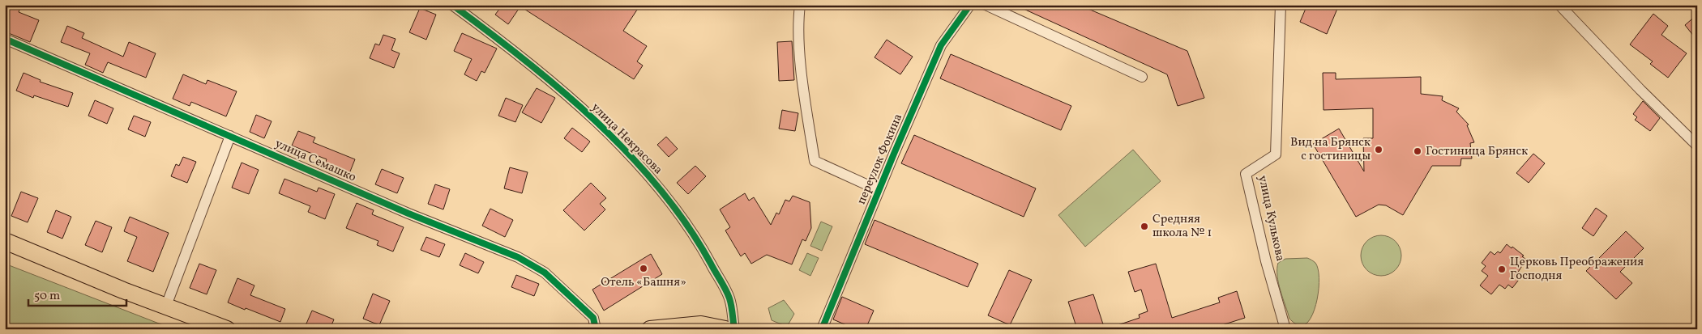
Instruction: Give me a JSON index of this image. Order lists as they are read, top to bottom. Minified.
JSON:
{"streets":{"street":["улица Некрасова","переулок Фокина","улица Семашко","улица Кулькова"]},"places":["Вид на Брянск с гостиницы","Гостиница Брянск","Средняя школа № 1","Отель «Башня»","Церковь Преображения Господня"],"scale_bar":"50 m"}
